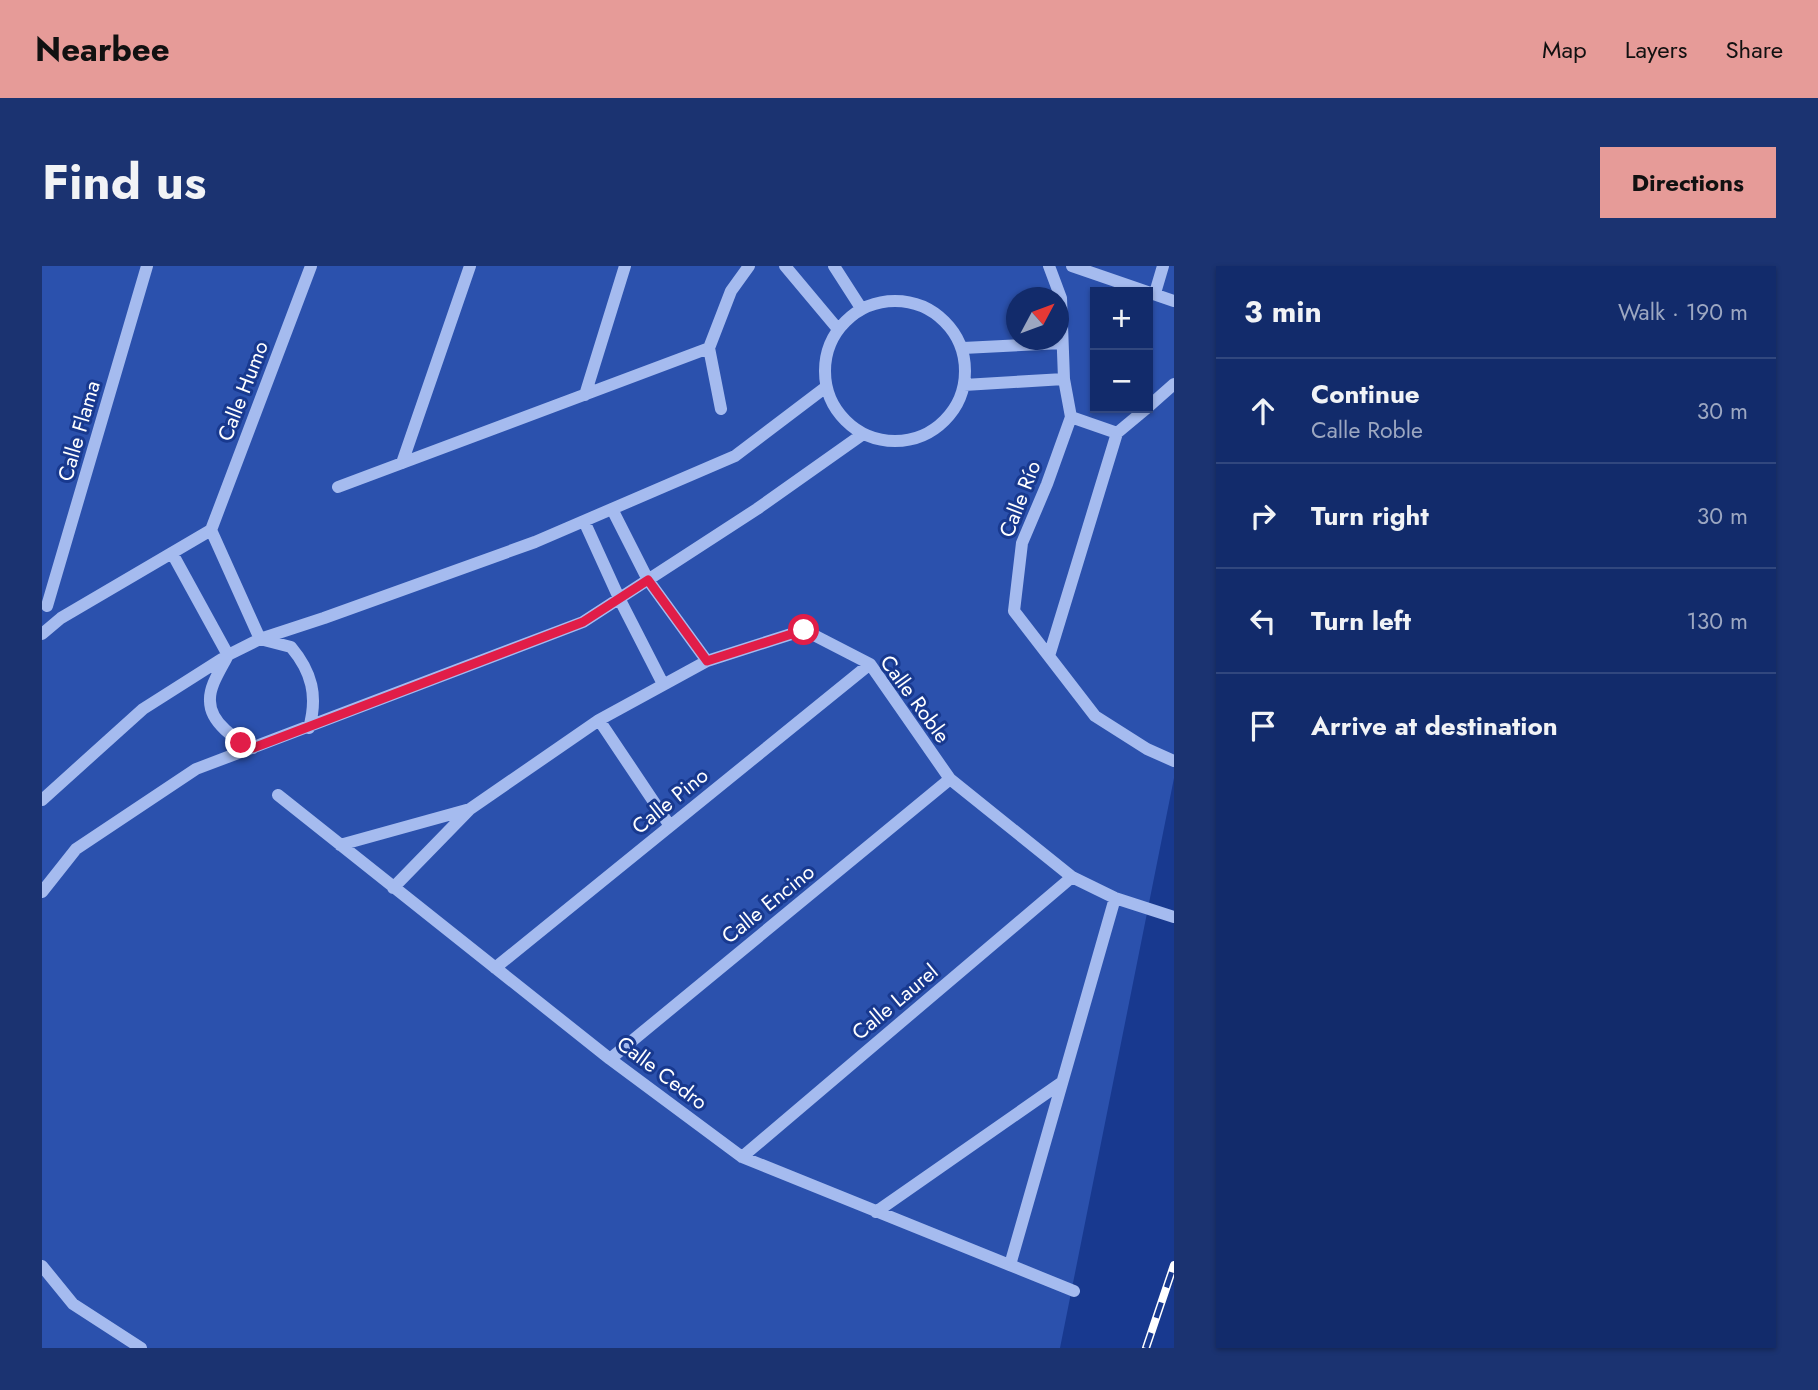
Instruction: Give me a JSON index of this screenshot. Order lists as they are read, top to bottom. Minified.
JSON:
{"streets":{"street":["Calle Humo","Calle Flama","Calle Río","Calle Roble","Calle Pino","Calle Encino","Calle Laurel","Calle Cedro"]},"crossings":[["Calle Roble","Calle Pino"],["Calle Roble","Calle Encino"],["Calle Roble","Calle Laurel"],["Calle Roble","Calle Cedro"],["Calle Pino","Calle Cedro"],["Calle Encino","Calle Cedro"],["Calle Laurel","Calle Cedro"]],"north":"top right","page":{"header":"Nearbee","nav":["Map","Layers","Share"],"title":"Find us","buttons":"Directions","heading":["3 min","Walk · 190 m"],"map_buttons":["+","−"],"list":[["Continue","Calle Roble","30 m"],["Turn right","30 m"],["Turn left","130 m"],"Arrive at destination"]}}
